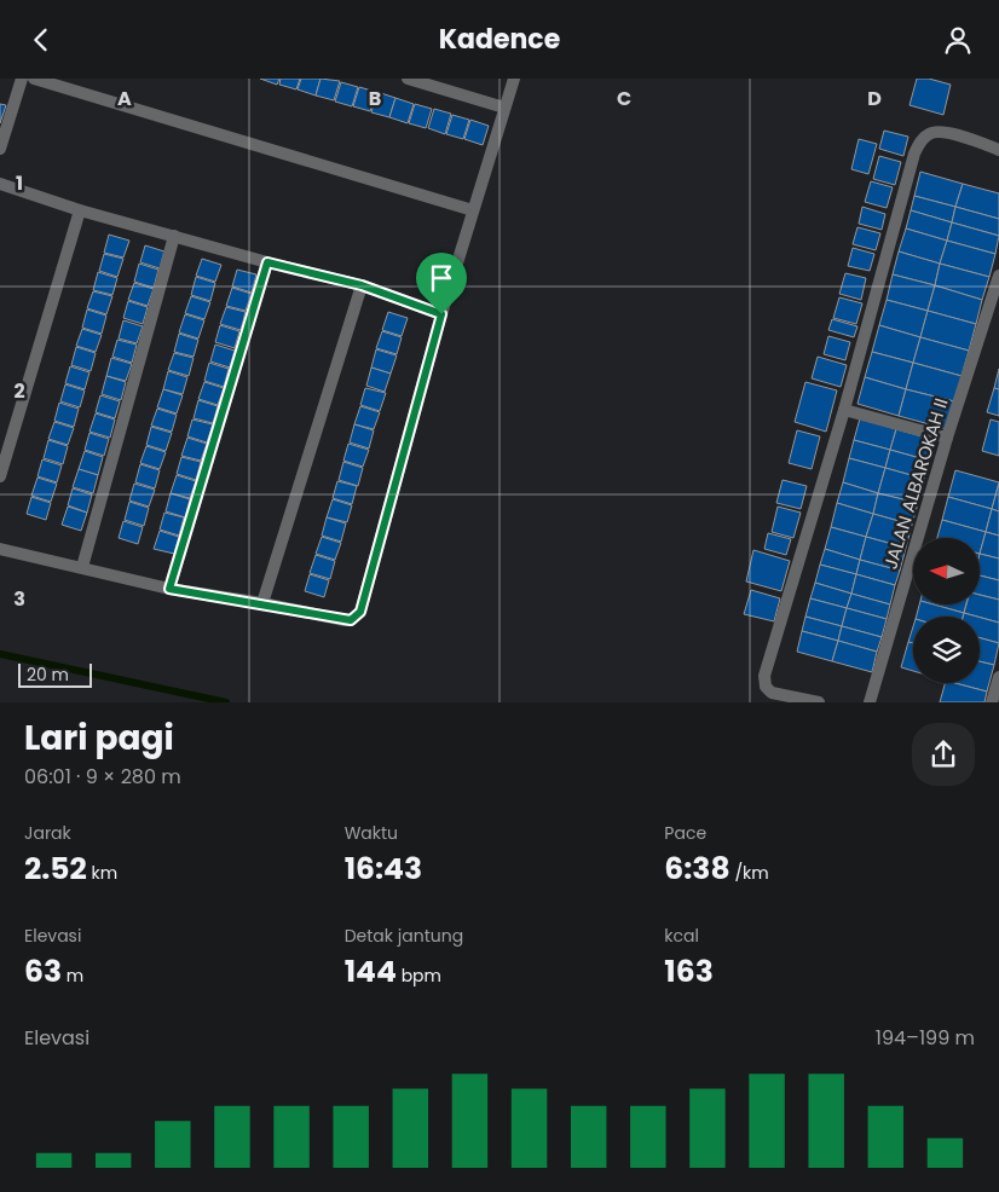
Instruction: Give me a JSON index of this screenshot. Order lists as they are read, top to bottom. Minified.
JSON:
{"streets":{"street":["JALAN ALBAROKAH II"]},"scale_bar":"20 m","north":"left","page":{"header":"Kadence","scale":"20 m","heading":["Lari pagi","06:01 · 9 × 280 m"],"stats":[["Jarak","2.52 km"],["Waktu","16:43"],["Pace","6:38 /km"],["Elevasi","63 m"],["Detak jantung","144 bpm"],["kcal","163"]],"chart":["Elevasi","194–199 m"]},"grid":{"columns":["A","B","C","D"],"rows":["1","2","3"]}}
